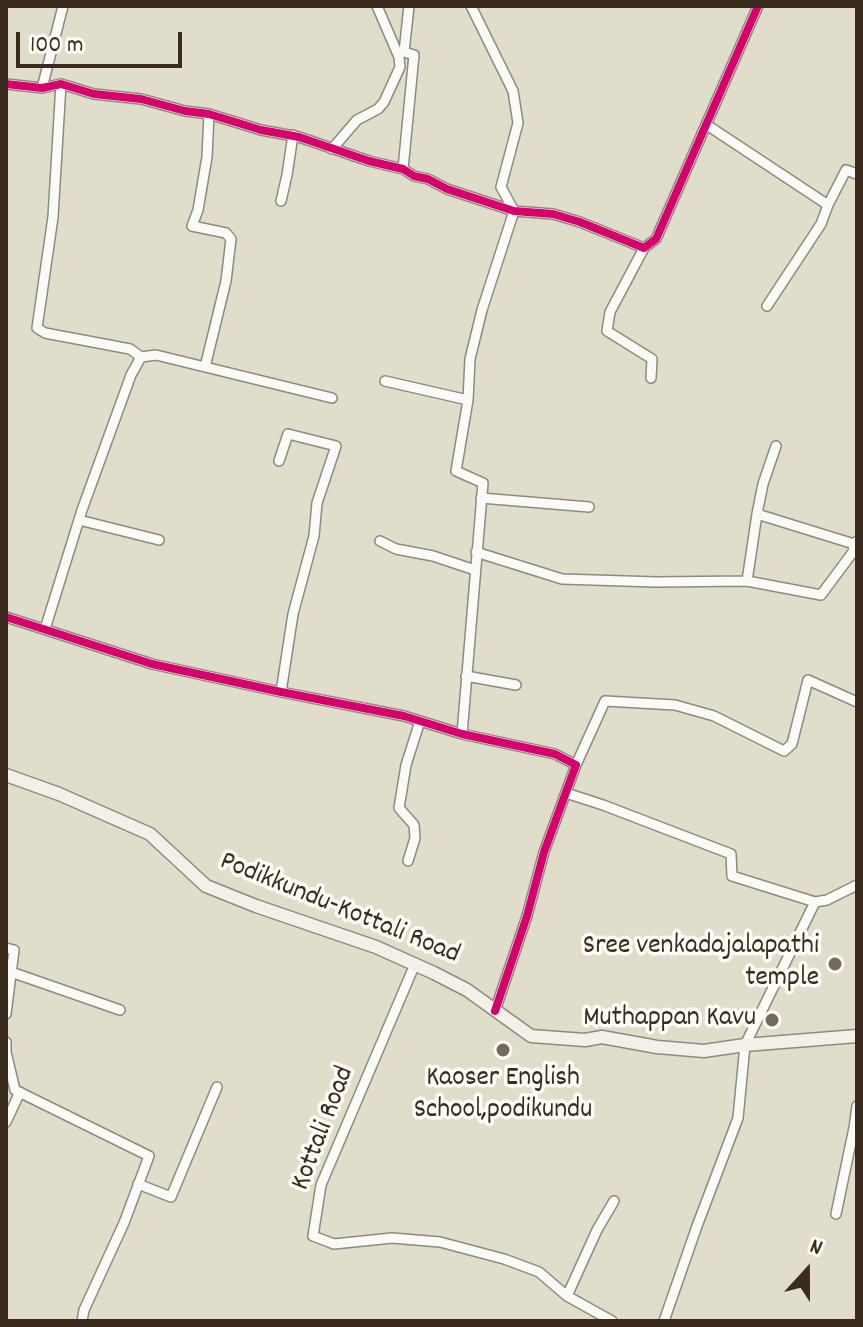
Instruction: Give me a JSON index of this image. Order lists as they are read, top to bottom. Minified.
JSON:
{"streets":{"main road":["Podikkundu-Kottali Road"],"street":["Kottali Road"]},"crossings":[["Podikkundu-Kottali Road","Kottali Road"]],"places":["Sree venkadajalapathi temple","Muthappan Kavu","Kaoser English School,podikundu"],"scale_bar":"100 m","north":"top"}
